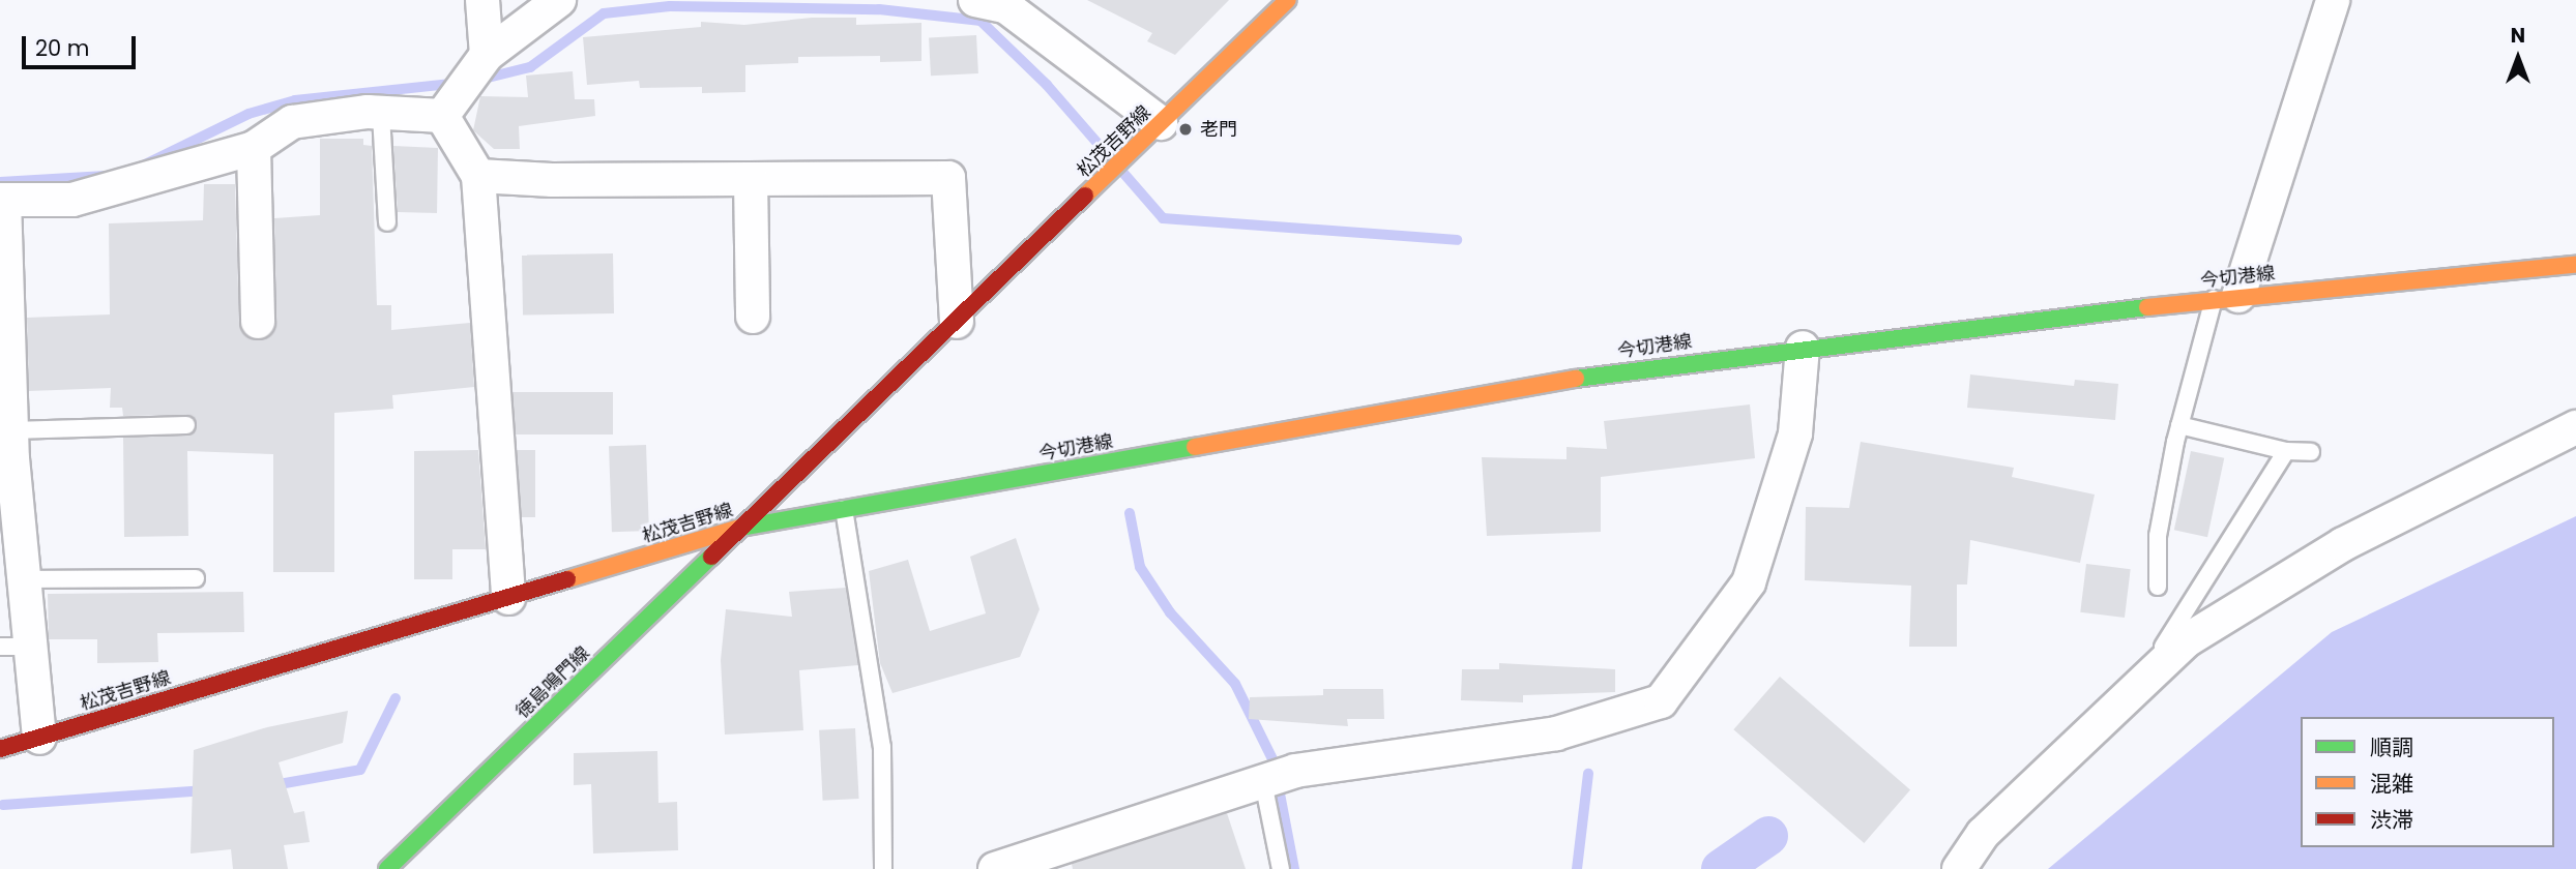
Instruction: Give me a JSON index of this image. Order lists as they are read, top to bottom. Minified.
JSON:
{"streets":{"main road":["松茂吉野線","今切港線","徳島鳴門線"]},"crossings":[["松茂吉野線","今切港線"],["松茂吉野線","徳島鳴門線"],["今切港線","徳島鳴門線"]],"places":["老門"],"legend":["順調","混雑","渋滞"],"scale_bar":"20 m","north":"top"}
